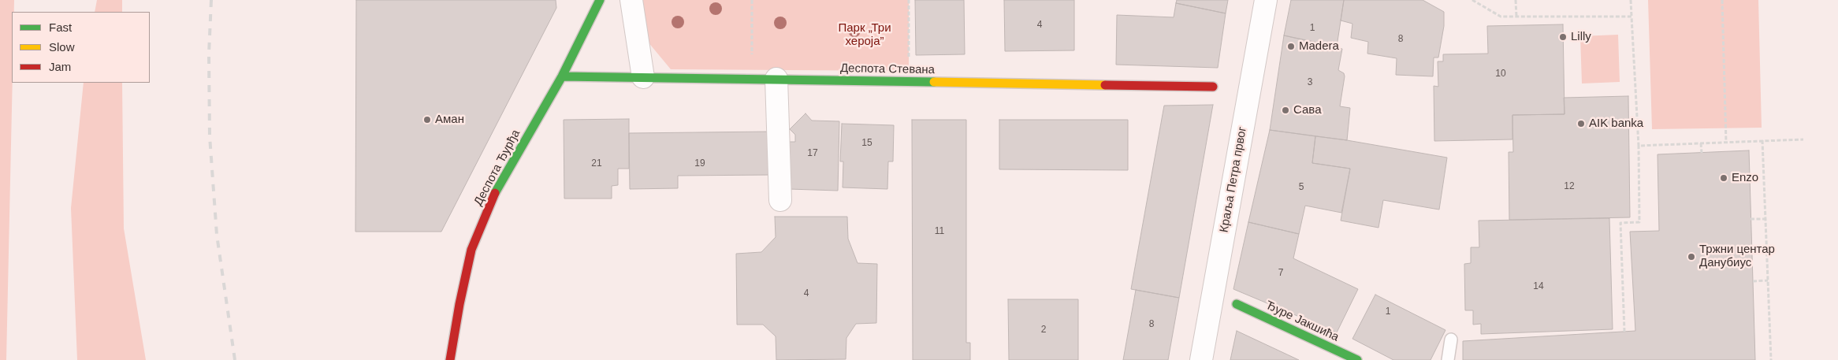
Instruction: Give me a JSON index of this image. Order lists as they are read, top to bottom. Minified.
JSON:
{"streets":{"street":["Деспота Стевана","Деспота Ђурђа","Краља Петра првог","Ђуре Јакшића"]},"crossings":[["Деспота Стевана","Деспота Ђурђа"]],"parks":["Парк „Три хероја”"],"places":["Lilly","Madera","Сава","Аман","AIK banka","Enzo","Тржни центар Данубиус"],"house_numbers":["4","1","8","10","3","15","17","21","19","12","5","11","7","14","4","1","8","2"],"legend":["Fast","Slow","Jam"]}
